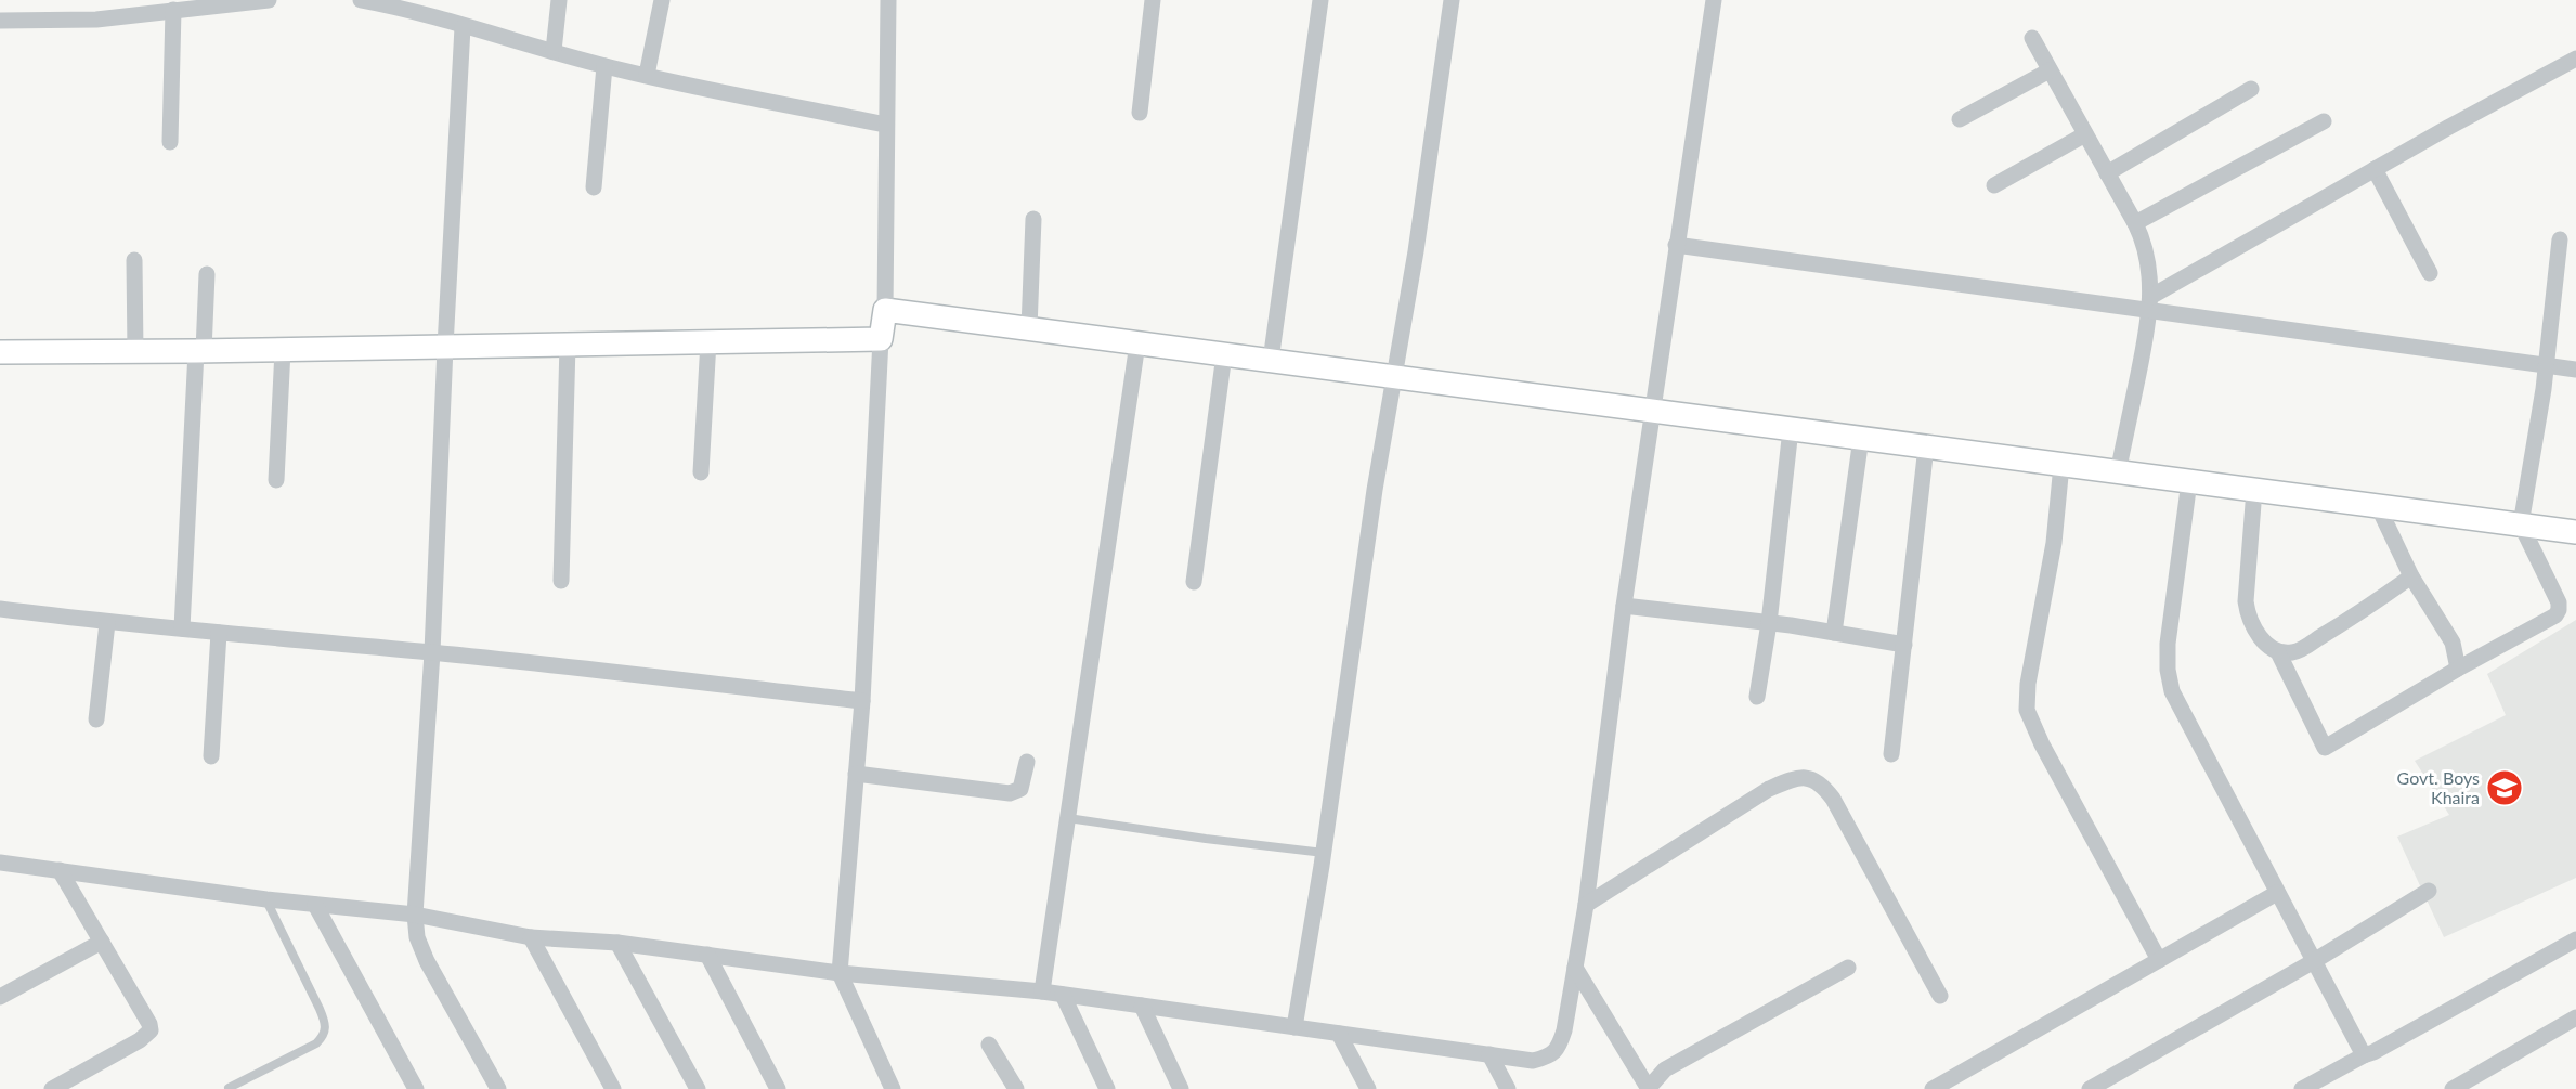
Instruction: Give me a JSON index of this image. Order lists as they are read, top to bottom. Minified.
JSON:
{"places":{"school or university":["Govt. Boys Khaira"]}}
